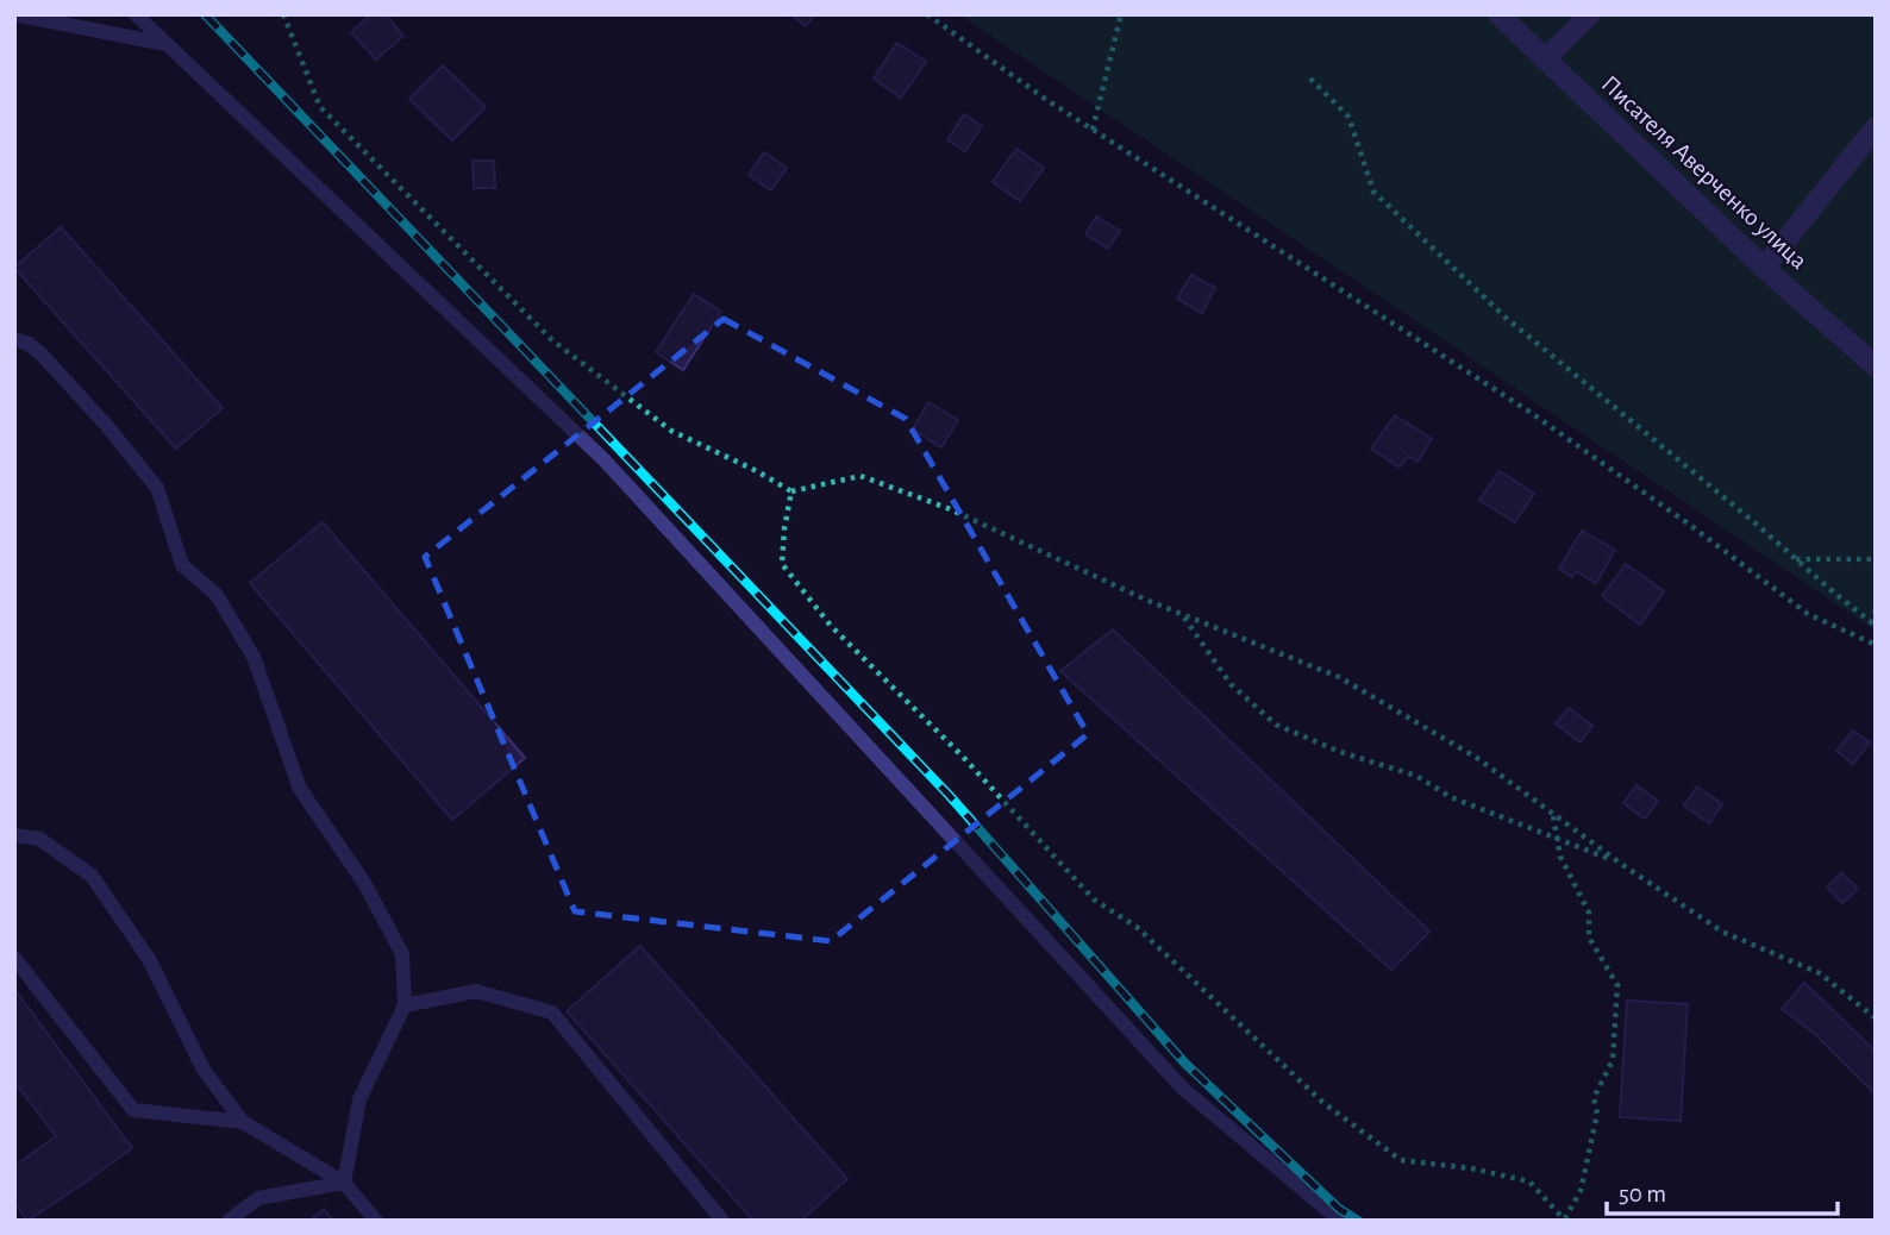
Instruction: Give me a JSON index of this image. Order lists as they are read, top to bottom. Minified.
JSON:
{"streets":{"street":["Писателя Аверченко улица"]},"scale_bar":"50 m"}
